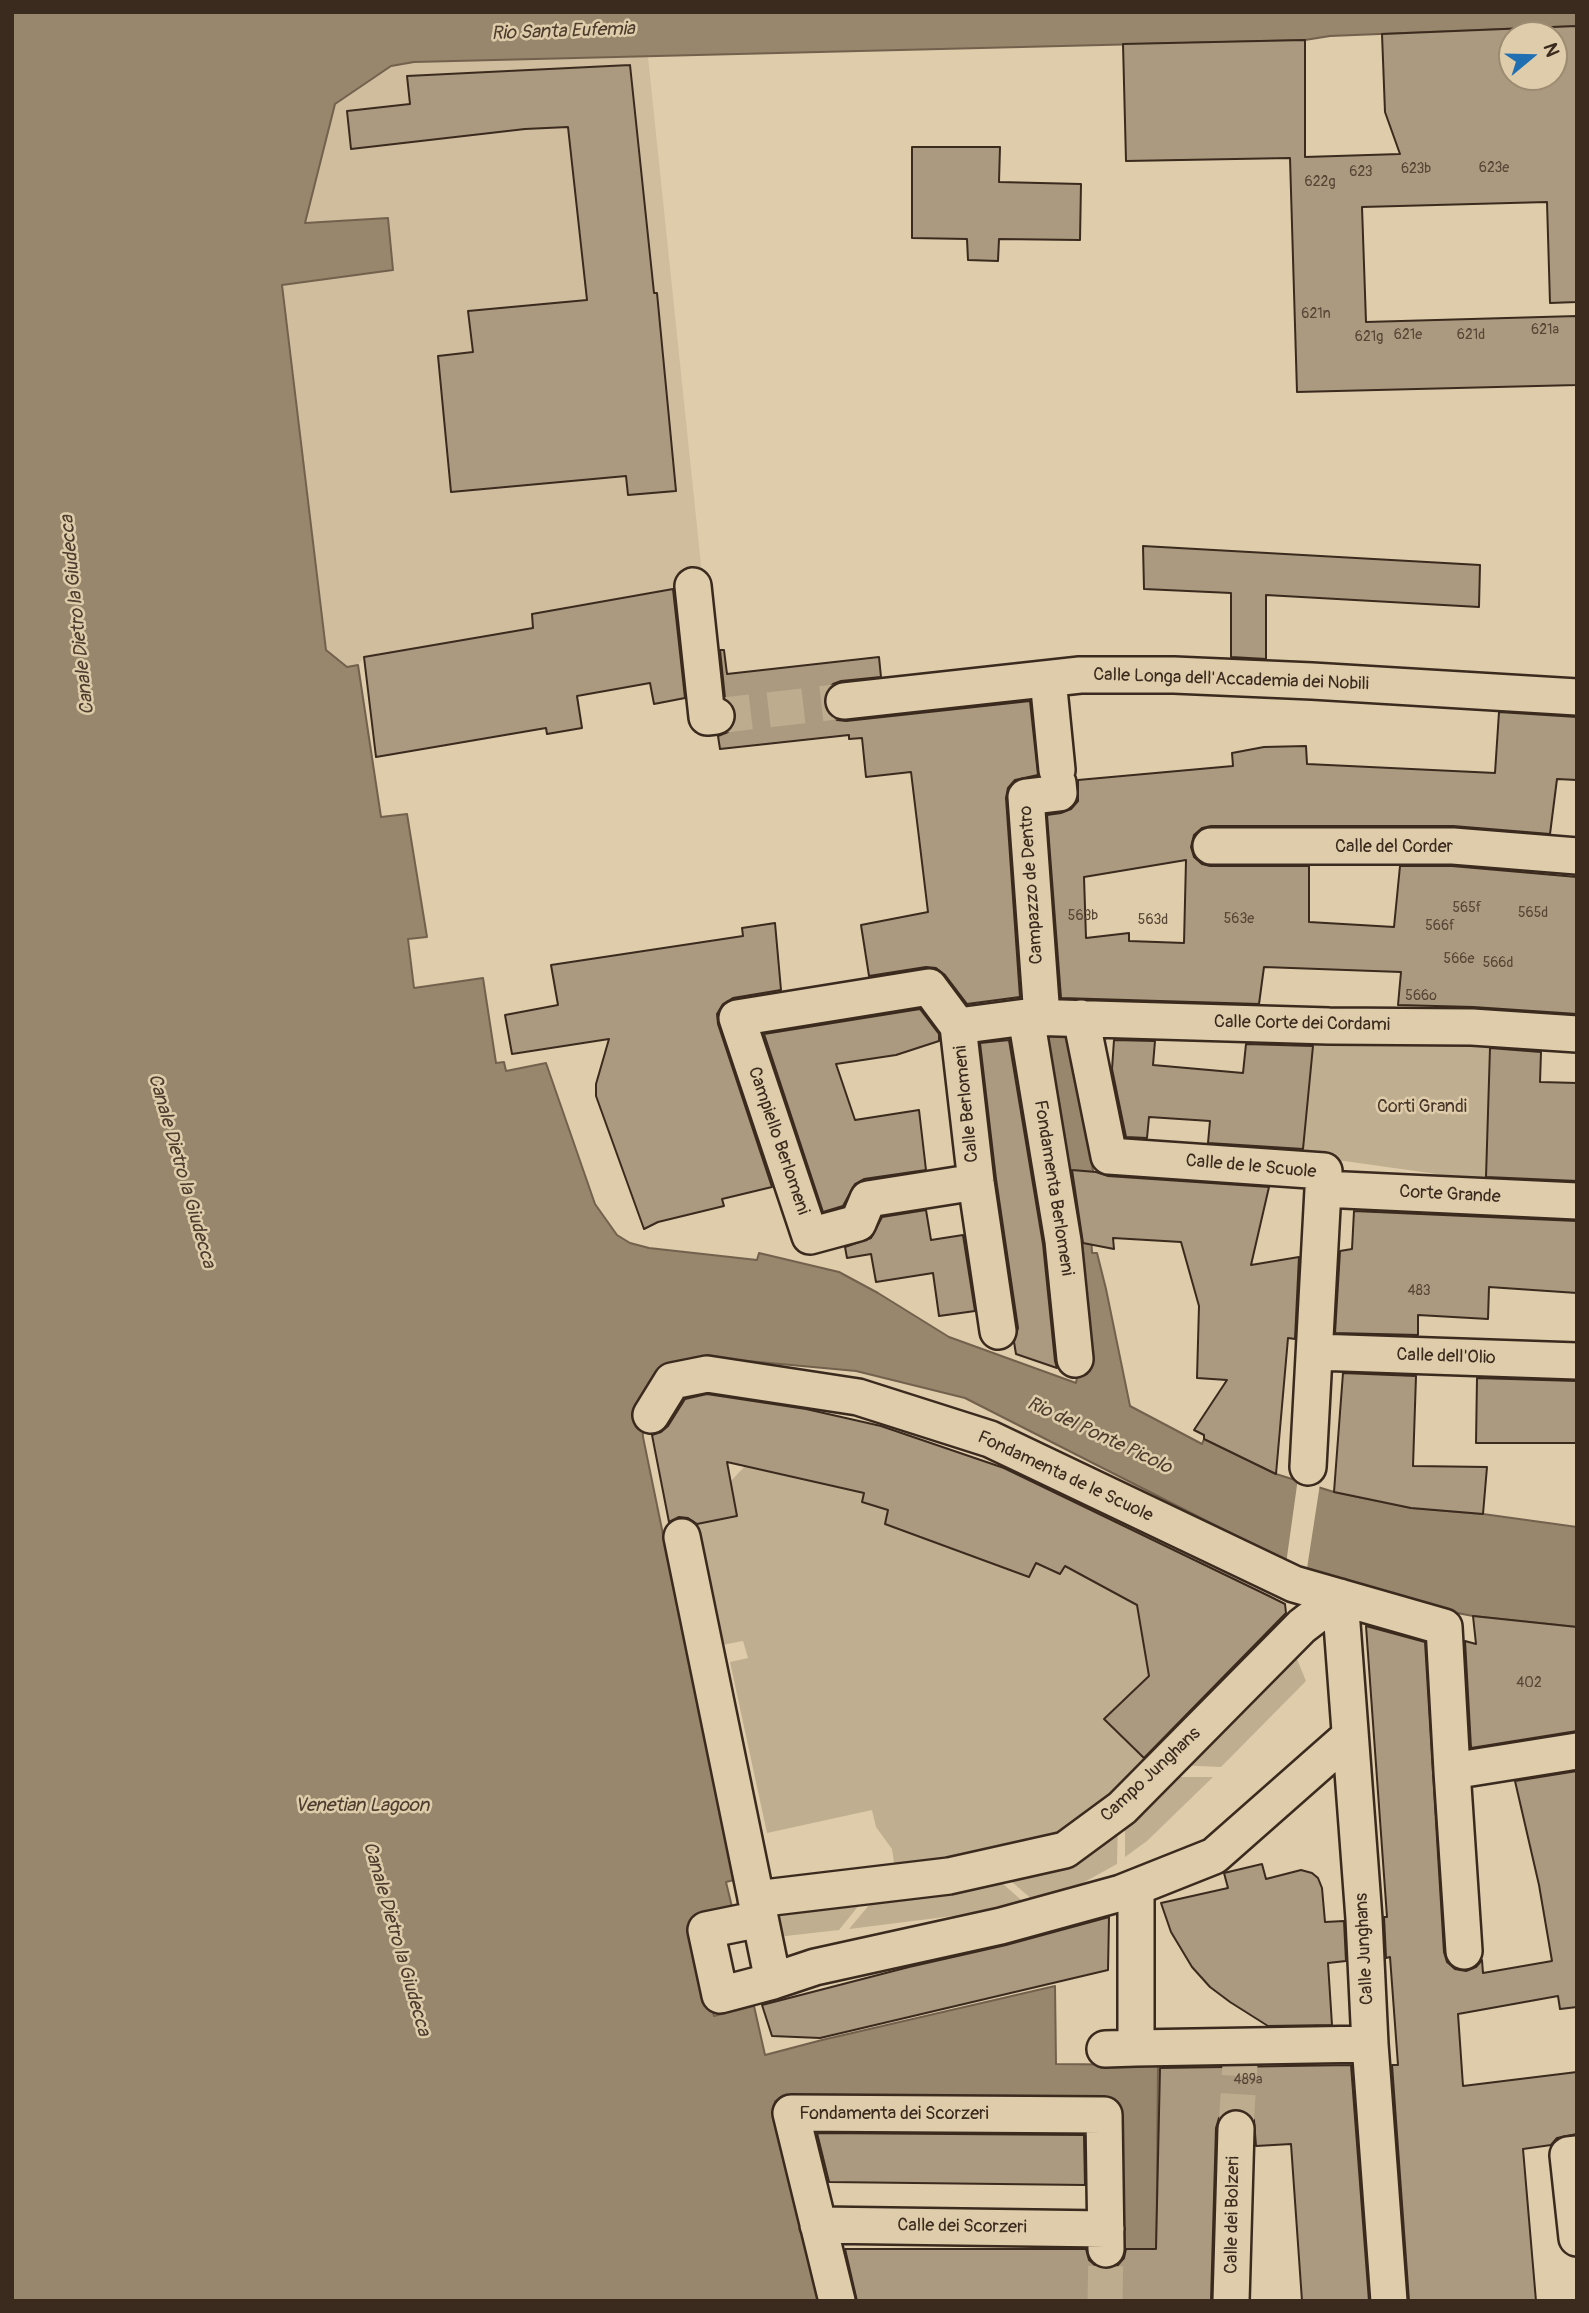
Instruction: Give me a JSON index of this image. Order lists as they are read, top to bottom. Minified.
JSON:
{"streets":{"street":["Calle Longa dell'Accademia dei Nobili","Calle del Corder","Campazzo de Dentro","Calle Corte dei Cordami","Calle Berlomeni","Campiello Berlomeni","Calle de le Scuole","Fondamenta Berlomeni","Corte Grande","Calle dell'Olio","Fondamenta de le Scuole","Campo Junghans","Calle Junghans","Fondamenta dei Scorzeri","Calle dei Bolzeri","Calle dei Scorzeri"]},"crossings":[["Calle Longa dell'Accademia dei Nobili","Campazzo de Dentro"],["Campazzo de Dentro","Calle Corte dei Cordami"],["Campazzo de Dentro","Fondamenta Berlomeni"],["Calle Corte dei Cordami","Calle Berlomeni"],["Calle Corte dei Cordami","Campiello Berlomeni"],["Calle Corte dei Cordami","Calle de le Scuole"],["Calle Corte dei Cordami","Fondamenta Berlomeni"],["Calle Berlomeni","Campiello Berlomeni"],["Calle de le Scuole","Corte Grande"],["Calle de le Scuole","Calle dell'Olio"],["Fondamenta de le Scuole","Campo Junghans"],["Fondamenta de le Scuole","Calle Junghans"],["Campo Junghans","Calle Junghans"],["Fondamenta dei Scorzeri","Calle dei Scorzeri"]],"water":["Rio Santa Eufemia","Canale Dietro la Giudecca","Rio del Ponte Picolo","Venetian Lagoon"],"parks":["Corti Grandi"],"house_numbers":["623e","623b","623","622g","621n","621a","621e","621d","621g","565f","565d","563b","563e","563d","566f","566e","566d","566o","483","402","489a"],"north":"right"}
